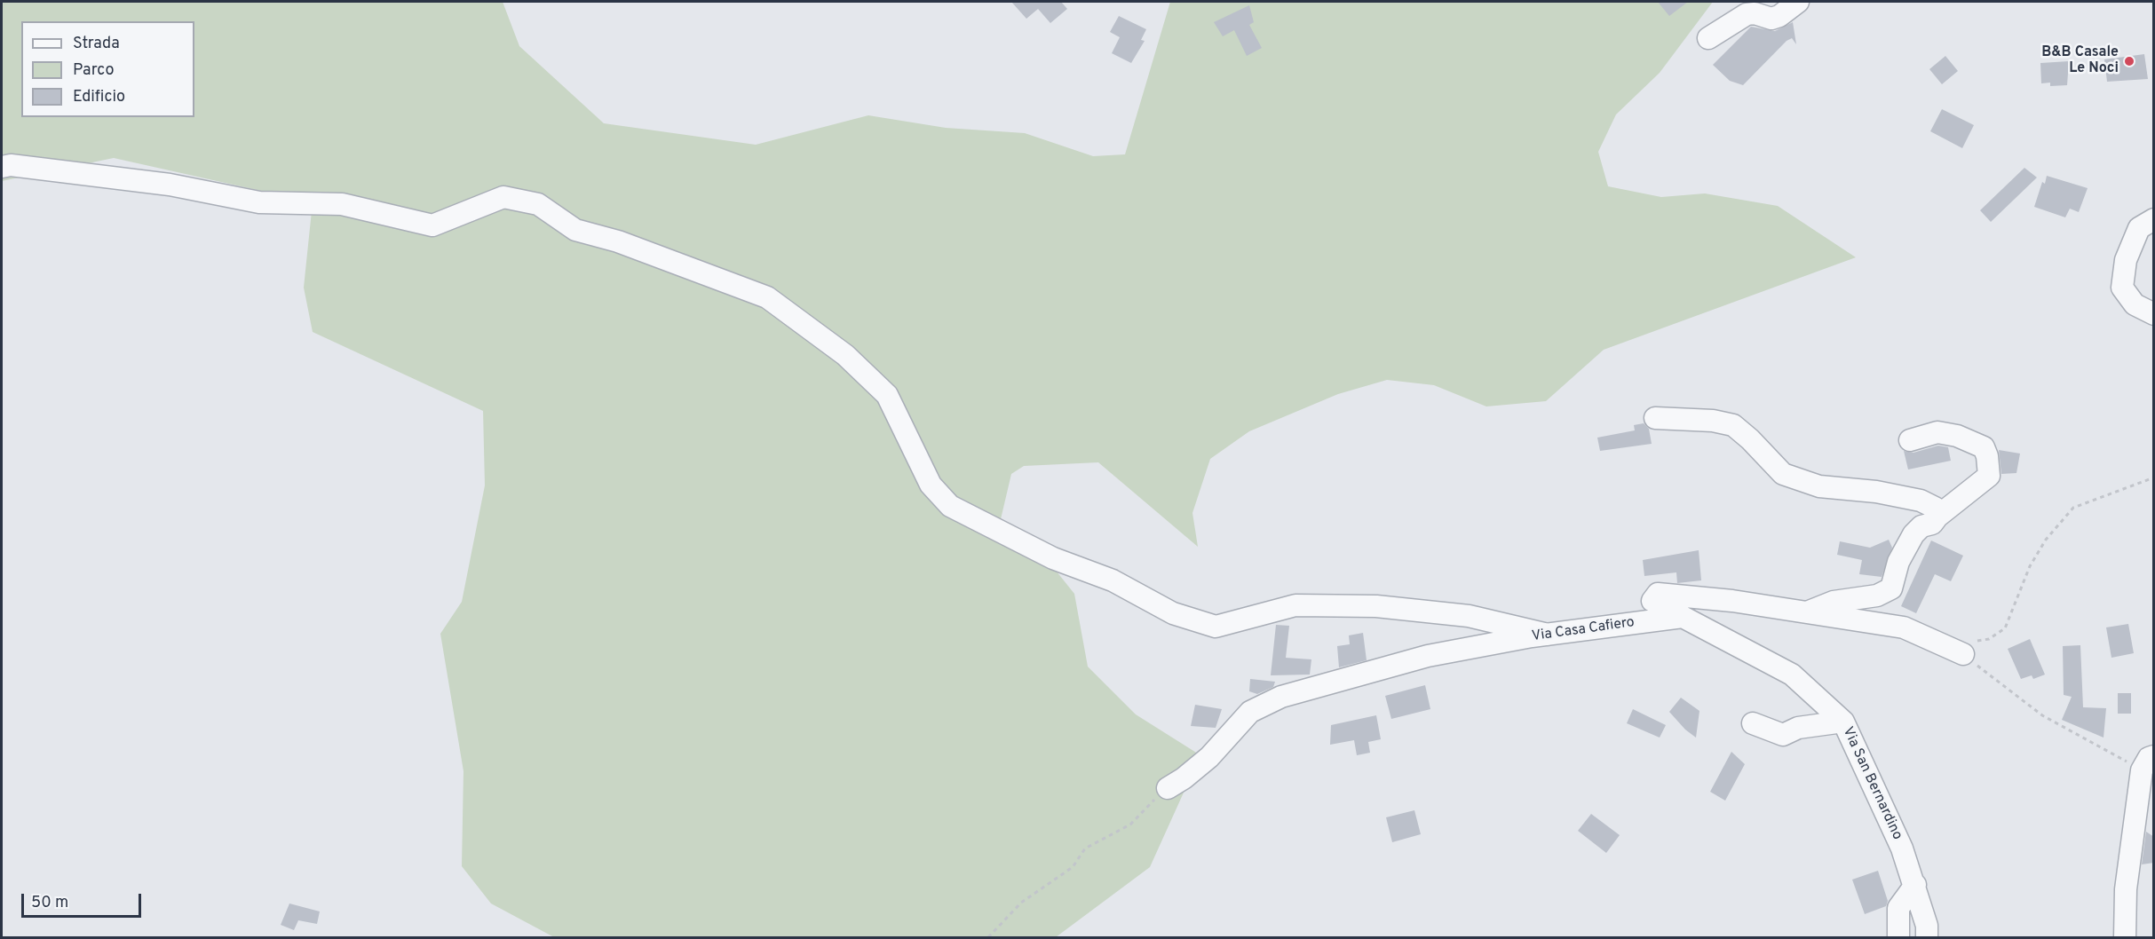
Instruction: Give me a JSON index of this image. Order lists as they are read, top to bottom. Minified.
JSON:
{"streets":{"street":["Via Casa Cafiero","Via San Bernardino"]},"crossings":[["Via Casa Cafiero","Via San Bernardino"]],"places":["B&B Casale Le Noci"],"legend":["Strada","Parco","Edificio"],"scale_bar":"50 m"}
